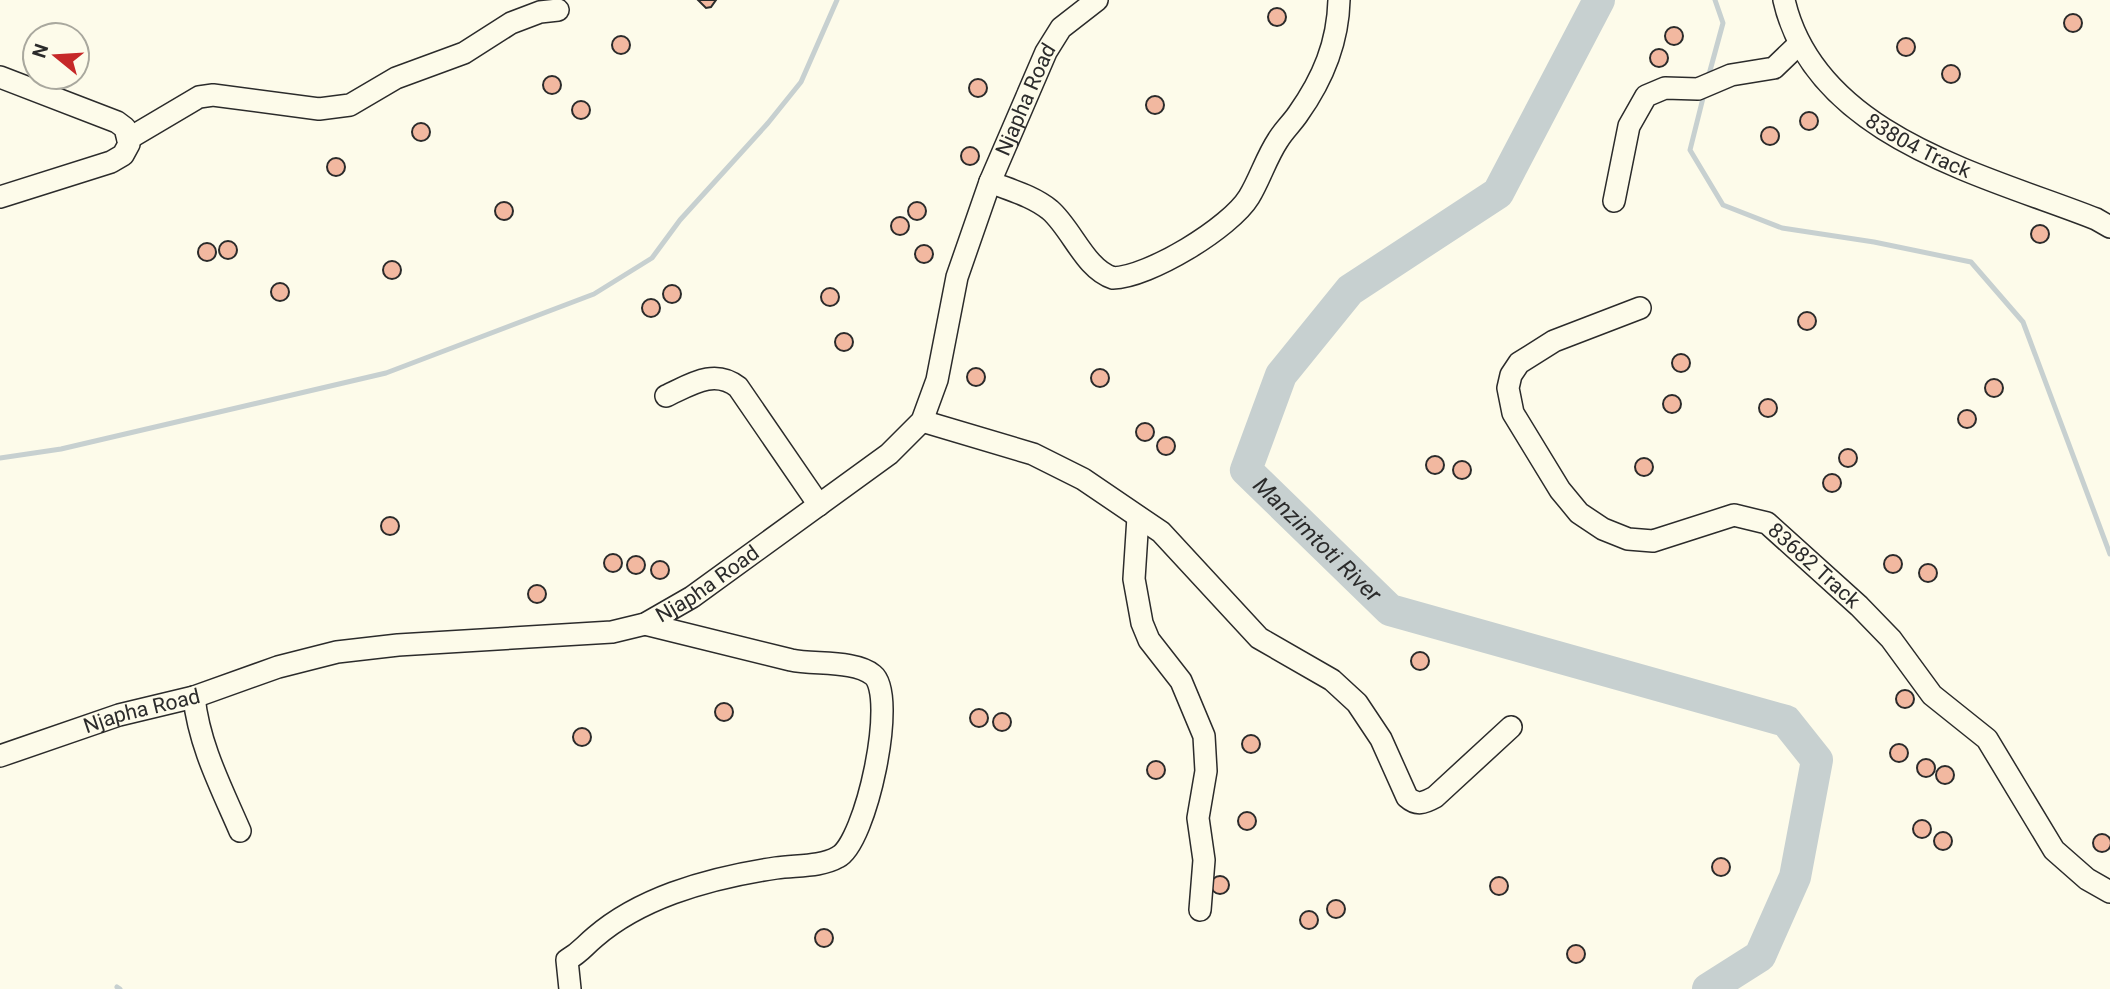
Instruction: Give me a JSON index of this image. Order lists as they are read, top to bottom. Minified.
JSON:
{"streets":{"street":["Njapha Road","83804 Track","83682 Track"]},"water":["Manzimtoti River"],"north":"left"}
